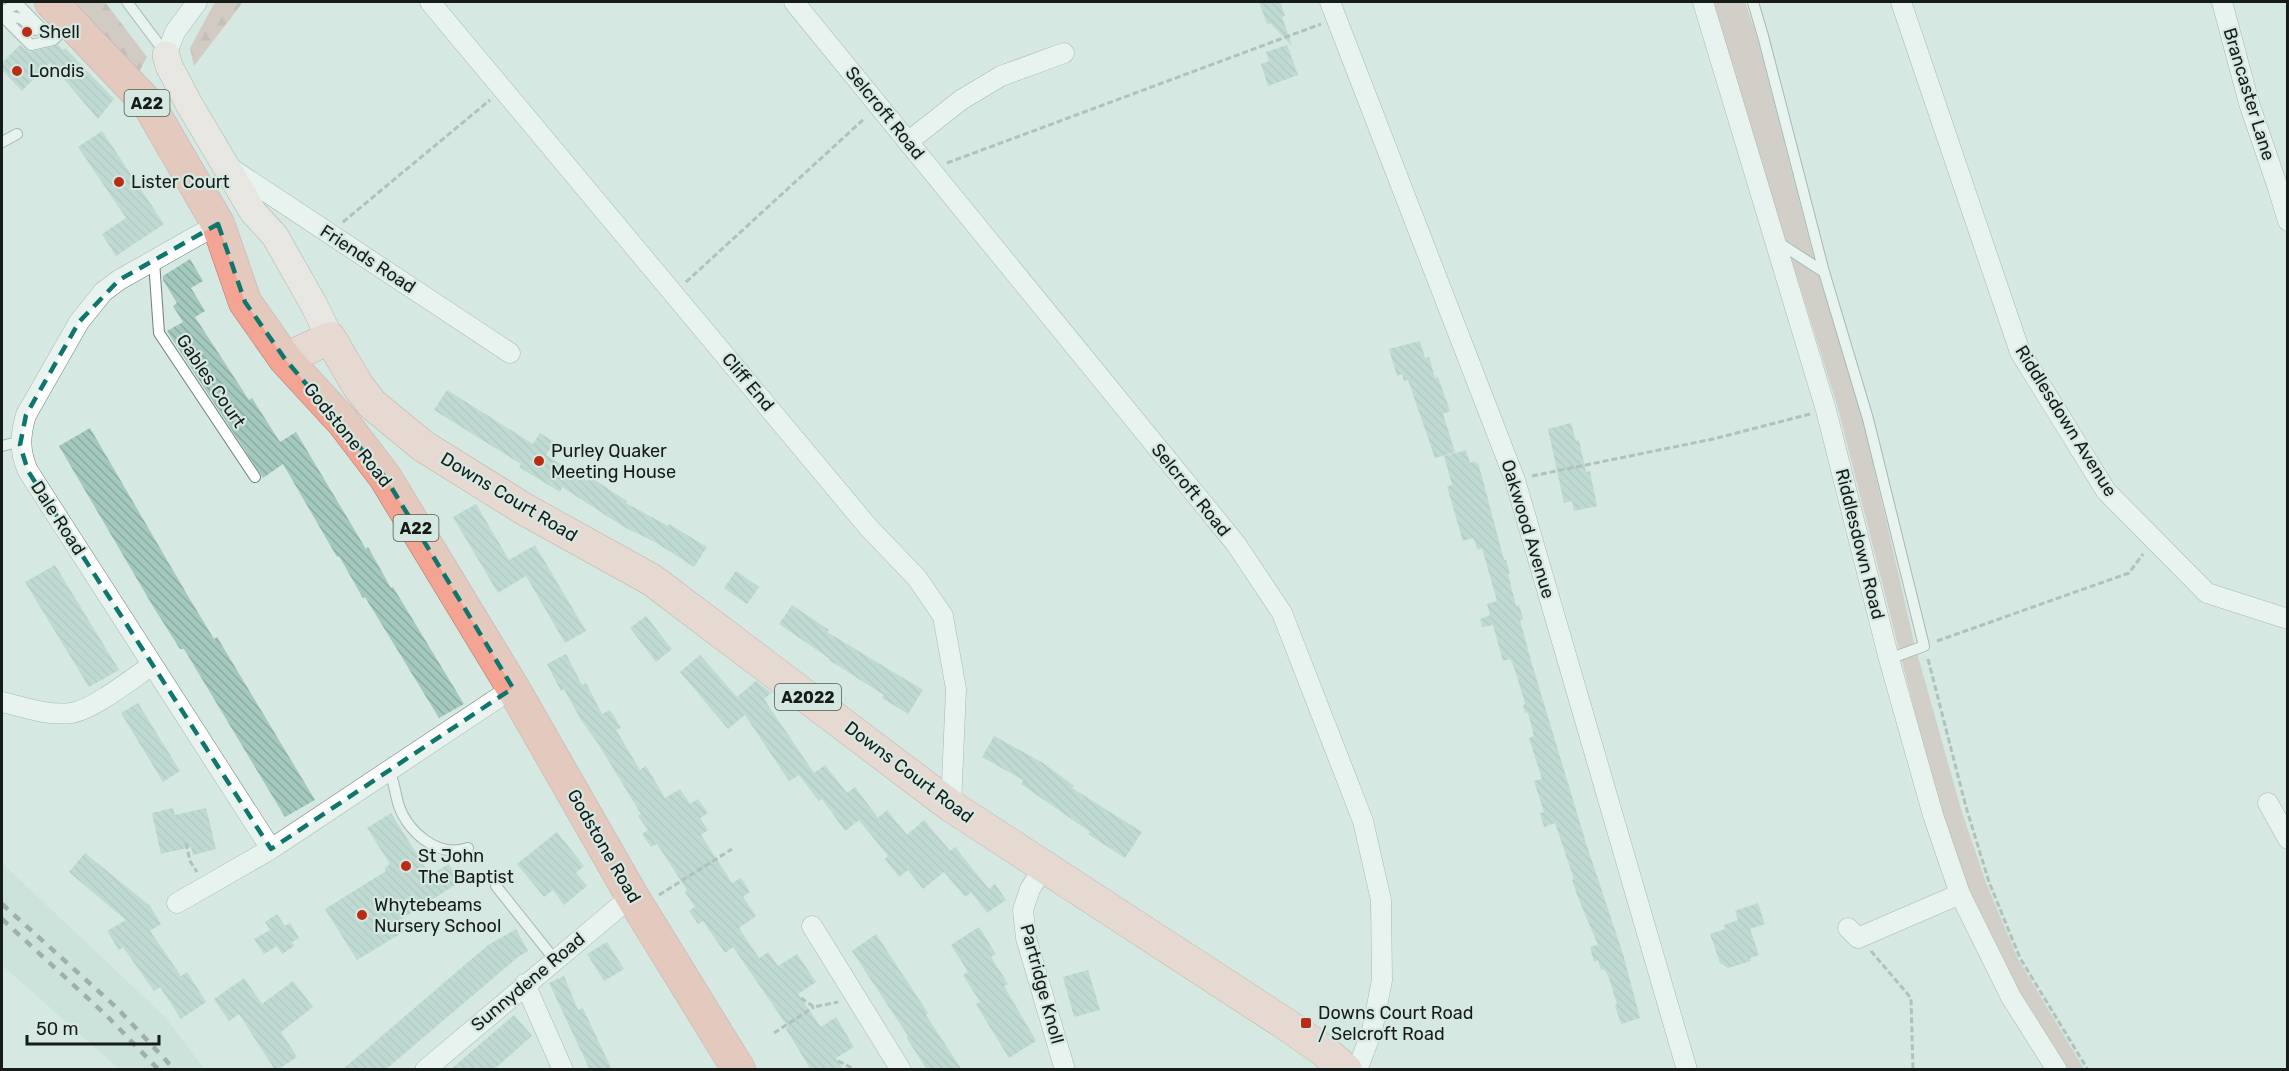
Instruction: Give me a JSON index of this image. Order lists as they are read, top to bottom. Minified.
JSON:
{"streets":{"highway":["A22","Godstone Road"],"main road":["Downs Court Road","A2022"],"street":["Brancaster Lane","Selcroft Road","Friends Road","Cliff End","Riddlesdown Avenue","Dale Road","Oakwood Avenue","Riddlesdown Road","Sunnydene Road","Partridge Knoll"],"lane":["Gables Court"]},"crossings":[["Gables Court","Dale Road"],["Cliff End","Downs Court Road"],["Godstone Road","Dale Road"],["Godstone Road","Sunnydene Road"],["Downs Court Road","Partridge Knoll"]],"places":{"other":["Shell","Londis","Lister Court","Purley Quaker Meeting House","St John The Baptist","Whytebeams Nursery School"],"transit":["Downs Court Road / Selcroft Road"]},"scale_bar":"50 m"}
